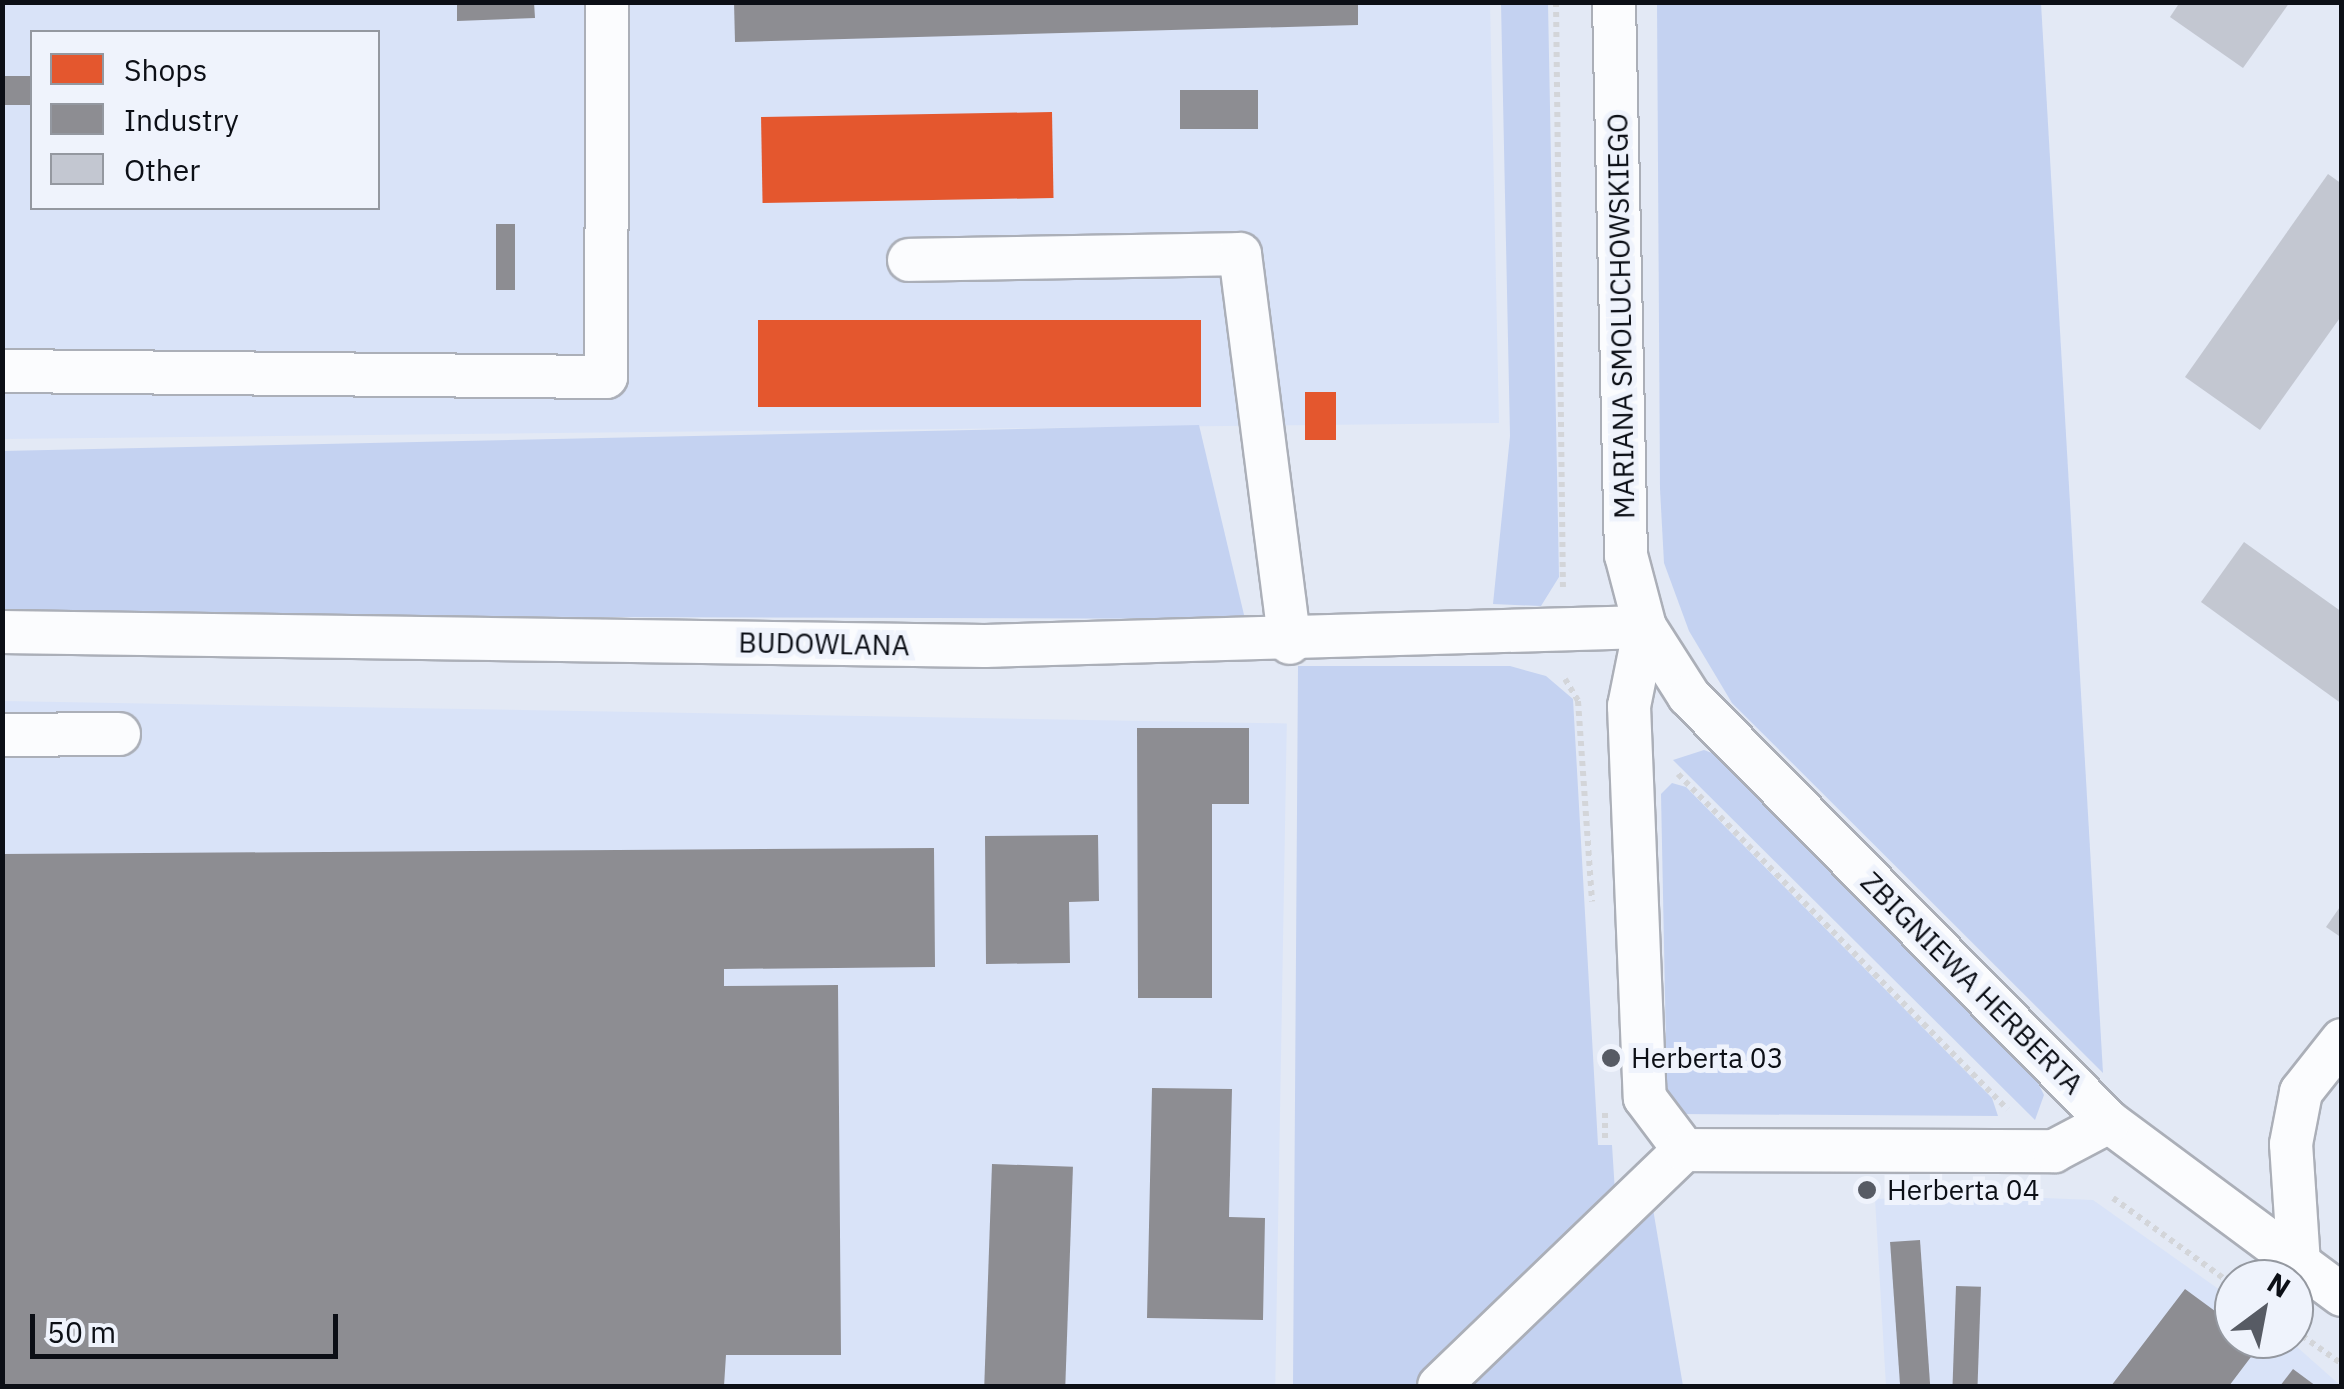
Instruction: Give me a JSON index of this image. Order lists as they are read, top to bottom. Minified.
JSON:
{"streets":{"street":["MARIANA SMOLUCHOWSKIEGO","BUDOWLANA","ZBIGNIEWA HERBERTA"]},"crossings":[["MARIANA SMOLUCHOWSKIEGO","BUDOWLANA"],["MARIANA SMOLUCHOWSKIEGO","ZBIGNIEWA HERBERTA"],["BUDOWLANA","ZBIGNIEWA HERBERTA"]],"places":["Herberta 03","Herberta 04"],"legend":["Shops","Industry","Other"],"scale_bar":"50 m","north":"top right"}
